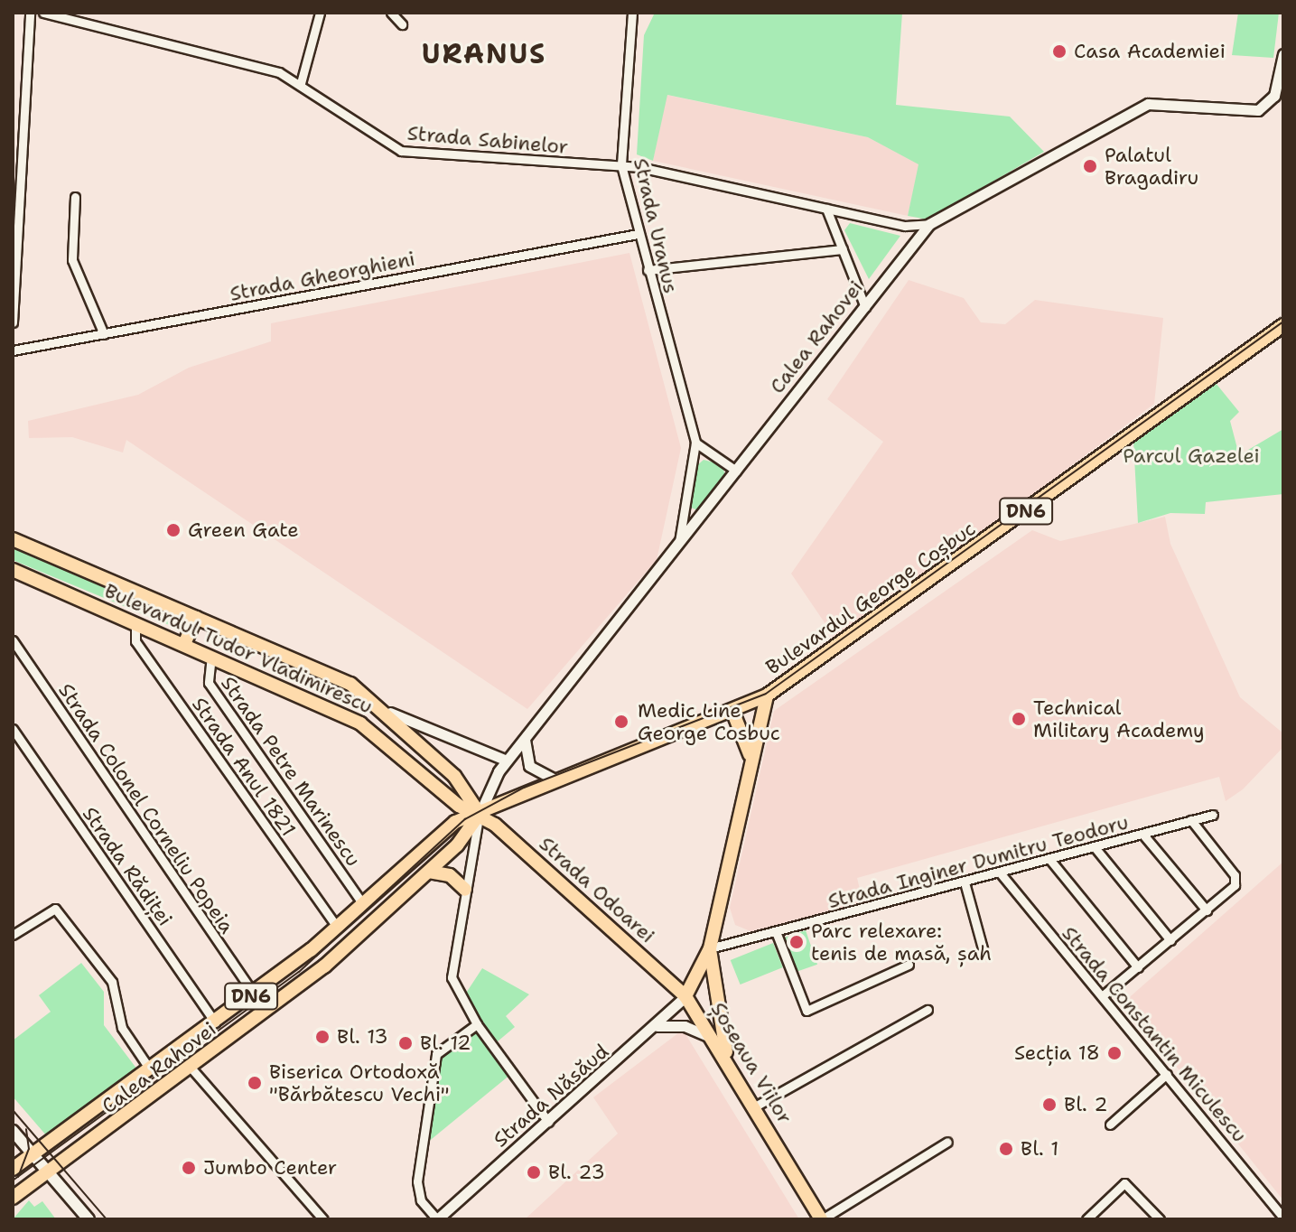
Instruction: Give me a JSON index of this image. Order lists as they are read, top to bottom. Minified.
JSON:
{"streets":{"main road":["Calea Rahovei","DN6","Bulevardul George Coșbuc","Bulevardul Tudor Vladimirescu","Strada Odoarei","Șoseaua Viilor"],"street":["Strada Sabinelor","Strada Uranus","Strada Gheorghieni","Strada Anul 1821","Strada Petre Marinescu","Strada Colonel Corneliu Popeia","Strada Inginer Dumitru Teodoru","Strada Rădiței","Strada Constantin Miculescu","Strada Năsăud"]},"crossings":[["Strada Sabinelor","Strada Uranus"],["Strada Sabinelor","Calea Rahovei"],["Strada Uranus","Strada Gheorghieni"],["Strada Uranus","Calea Rahovei"],["Calea Rahovei","Bulevardul George Coșbuc"],["Calea Rahovei","Bulevardul Tudor Vladimirescu"],["Calea Rahovei","Strada Anul 1821"],["Calea Rahovei","Strada Petre Marinescu"],["Calea Rahovei","Strada Colonel Corneliu Popeia"],["Calea Rahovei","Strada Rădiței"],["Calea Rahovei","Strada Odoarei"],["Bulevardul George Coșbuc","Bulevardul Tudor Vladimirescu"],["Bulevardul George Coșbuc","Strada Odoarei"],["Bulevardul George Coșbuc","Șoseaua Viilor"],["Bulevardul Tudor Vladimirescu","Strada Anul 1821"],["Bulevardul Tudor Vladimirescu","Strada Petre Marinescu"],["Bulevardul Tudor Vladimirescu","Strada Odoarei"],["Strada Inginer Dumitru Teodoru","Strada Constantin Miculescu"],["Strada Inginer Dumitru Teodoru","Șoseaua Viilor"],["Strada Odoarei","Șoseaua Viilor"],["Strada Odoarei","Strada Năsăud"],["Șoseaua Viilor","Strada Năsăud"]],"districts":["URANUS"],"parks":["Parcul Gazelei"],"places":["Casa Academiei","Palatul Bragadiru","Green Gate","Technical Military Academy","Medic Line George Cosbuc","Parc relexare: tenis de masă, șah","Bl. 13","Bl. 12","Secția 18","Biserica Ortodoxă \"Bărbătescu Vechi\"","Bl. 2","Bl. 1","Jumbo Center","Bl. 23"]}
